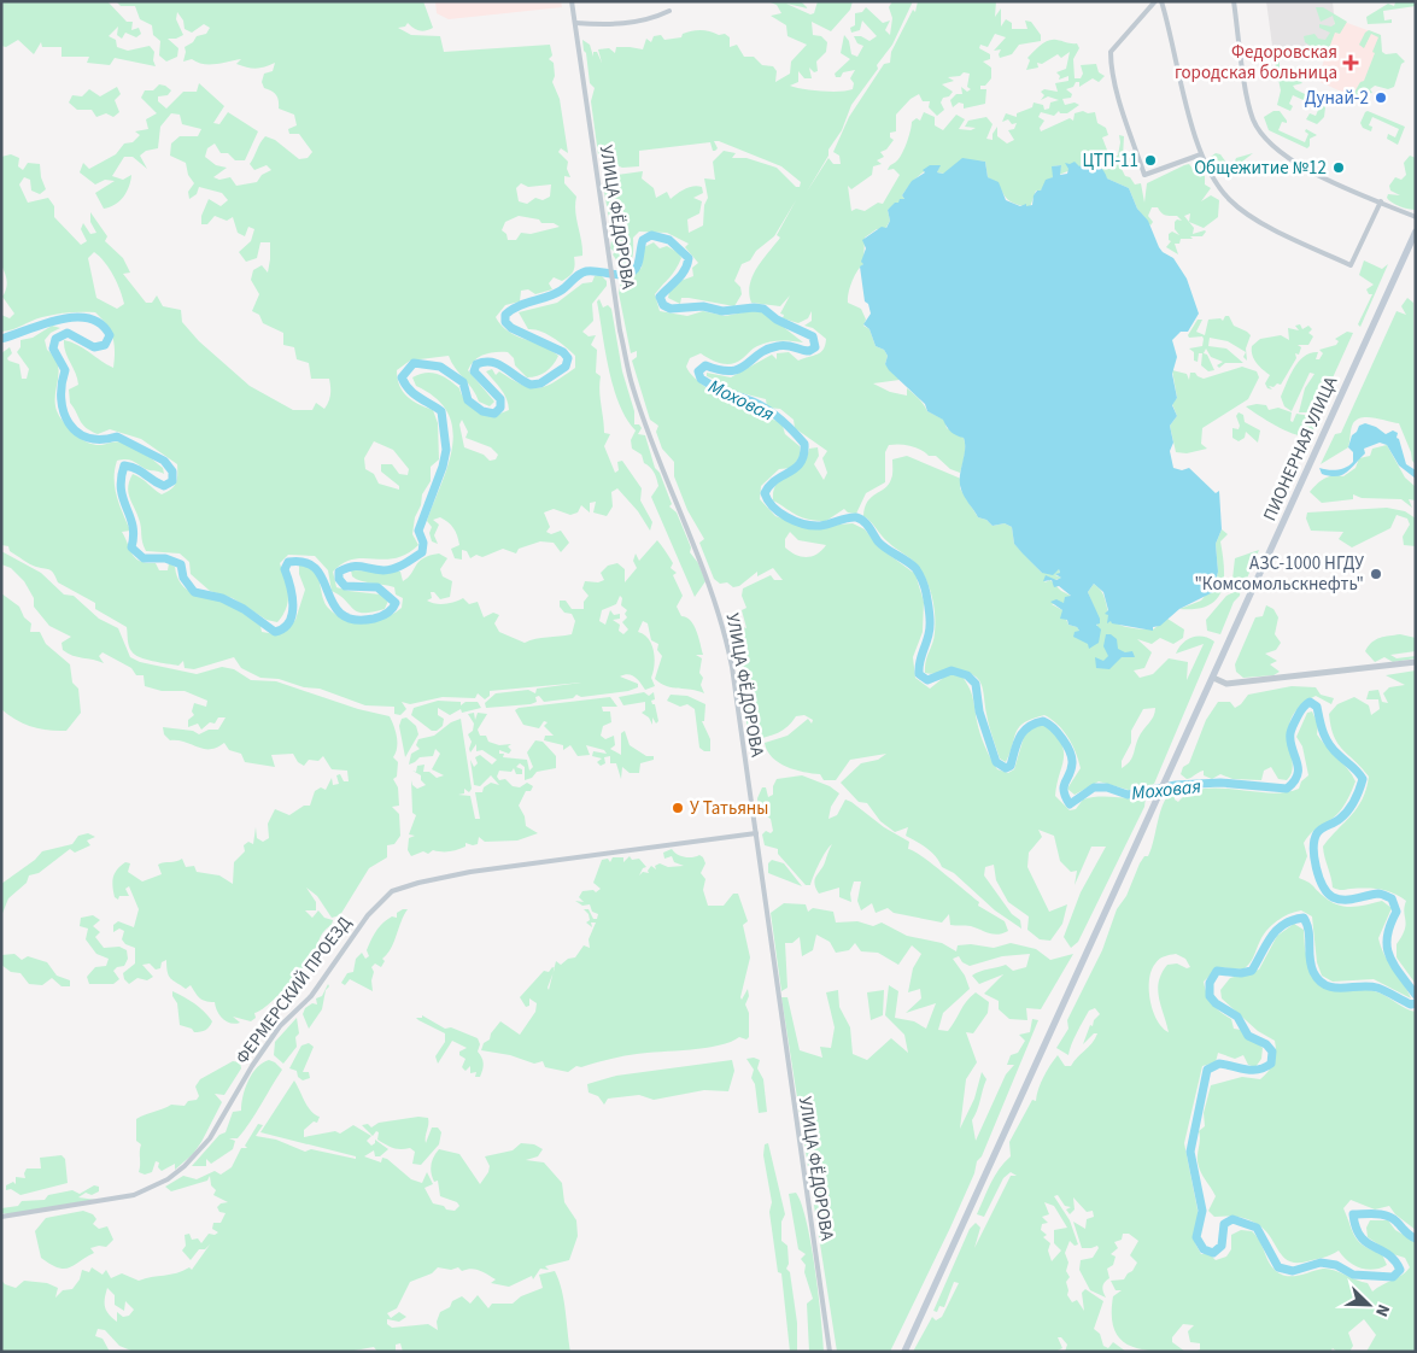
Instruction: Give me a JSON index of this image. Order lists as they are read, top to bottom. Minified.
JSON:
{"streets":{"main road":["ПИОНЕРНАЯ УЛИЦА"],"street":["УЛИЦА ФЁДОРОВА","ФЕРМЕРСКИЙ ПРОЕЗД"]},"crossings":[["УЛИЦА ФЁДОРОВА","ФЕРМЕРСКИЙ ПРОЕЗД"]],"water":["Моховая"],"places":{"health":["Федоровская городская больница"],"other":["Дунай-2","ЦТП-11","Общежитие №12","АЗС-1000 НГДУ \"Комсомольскнефть\"","У Татьяны"]},"north":"bottom right"}
